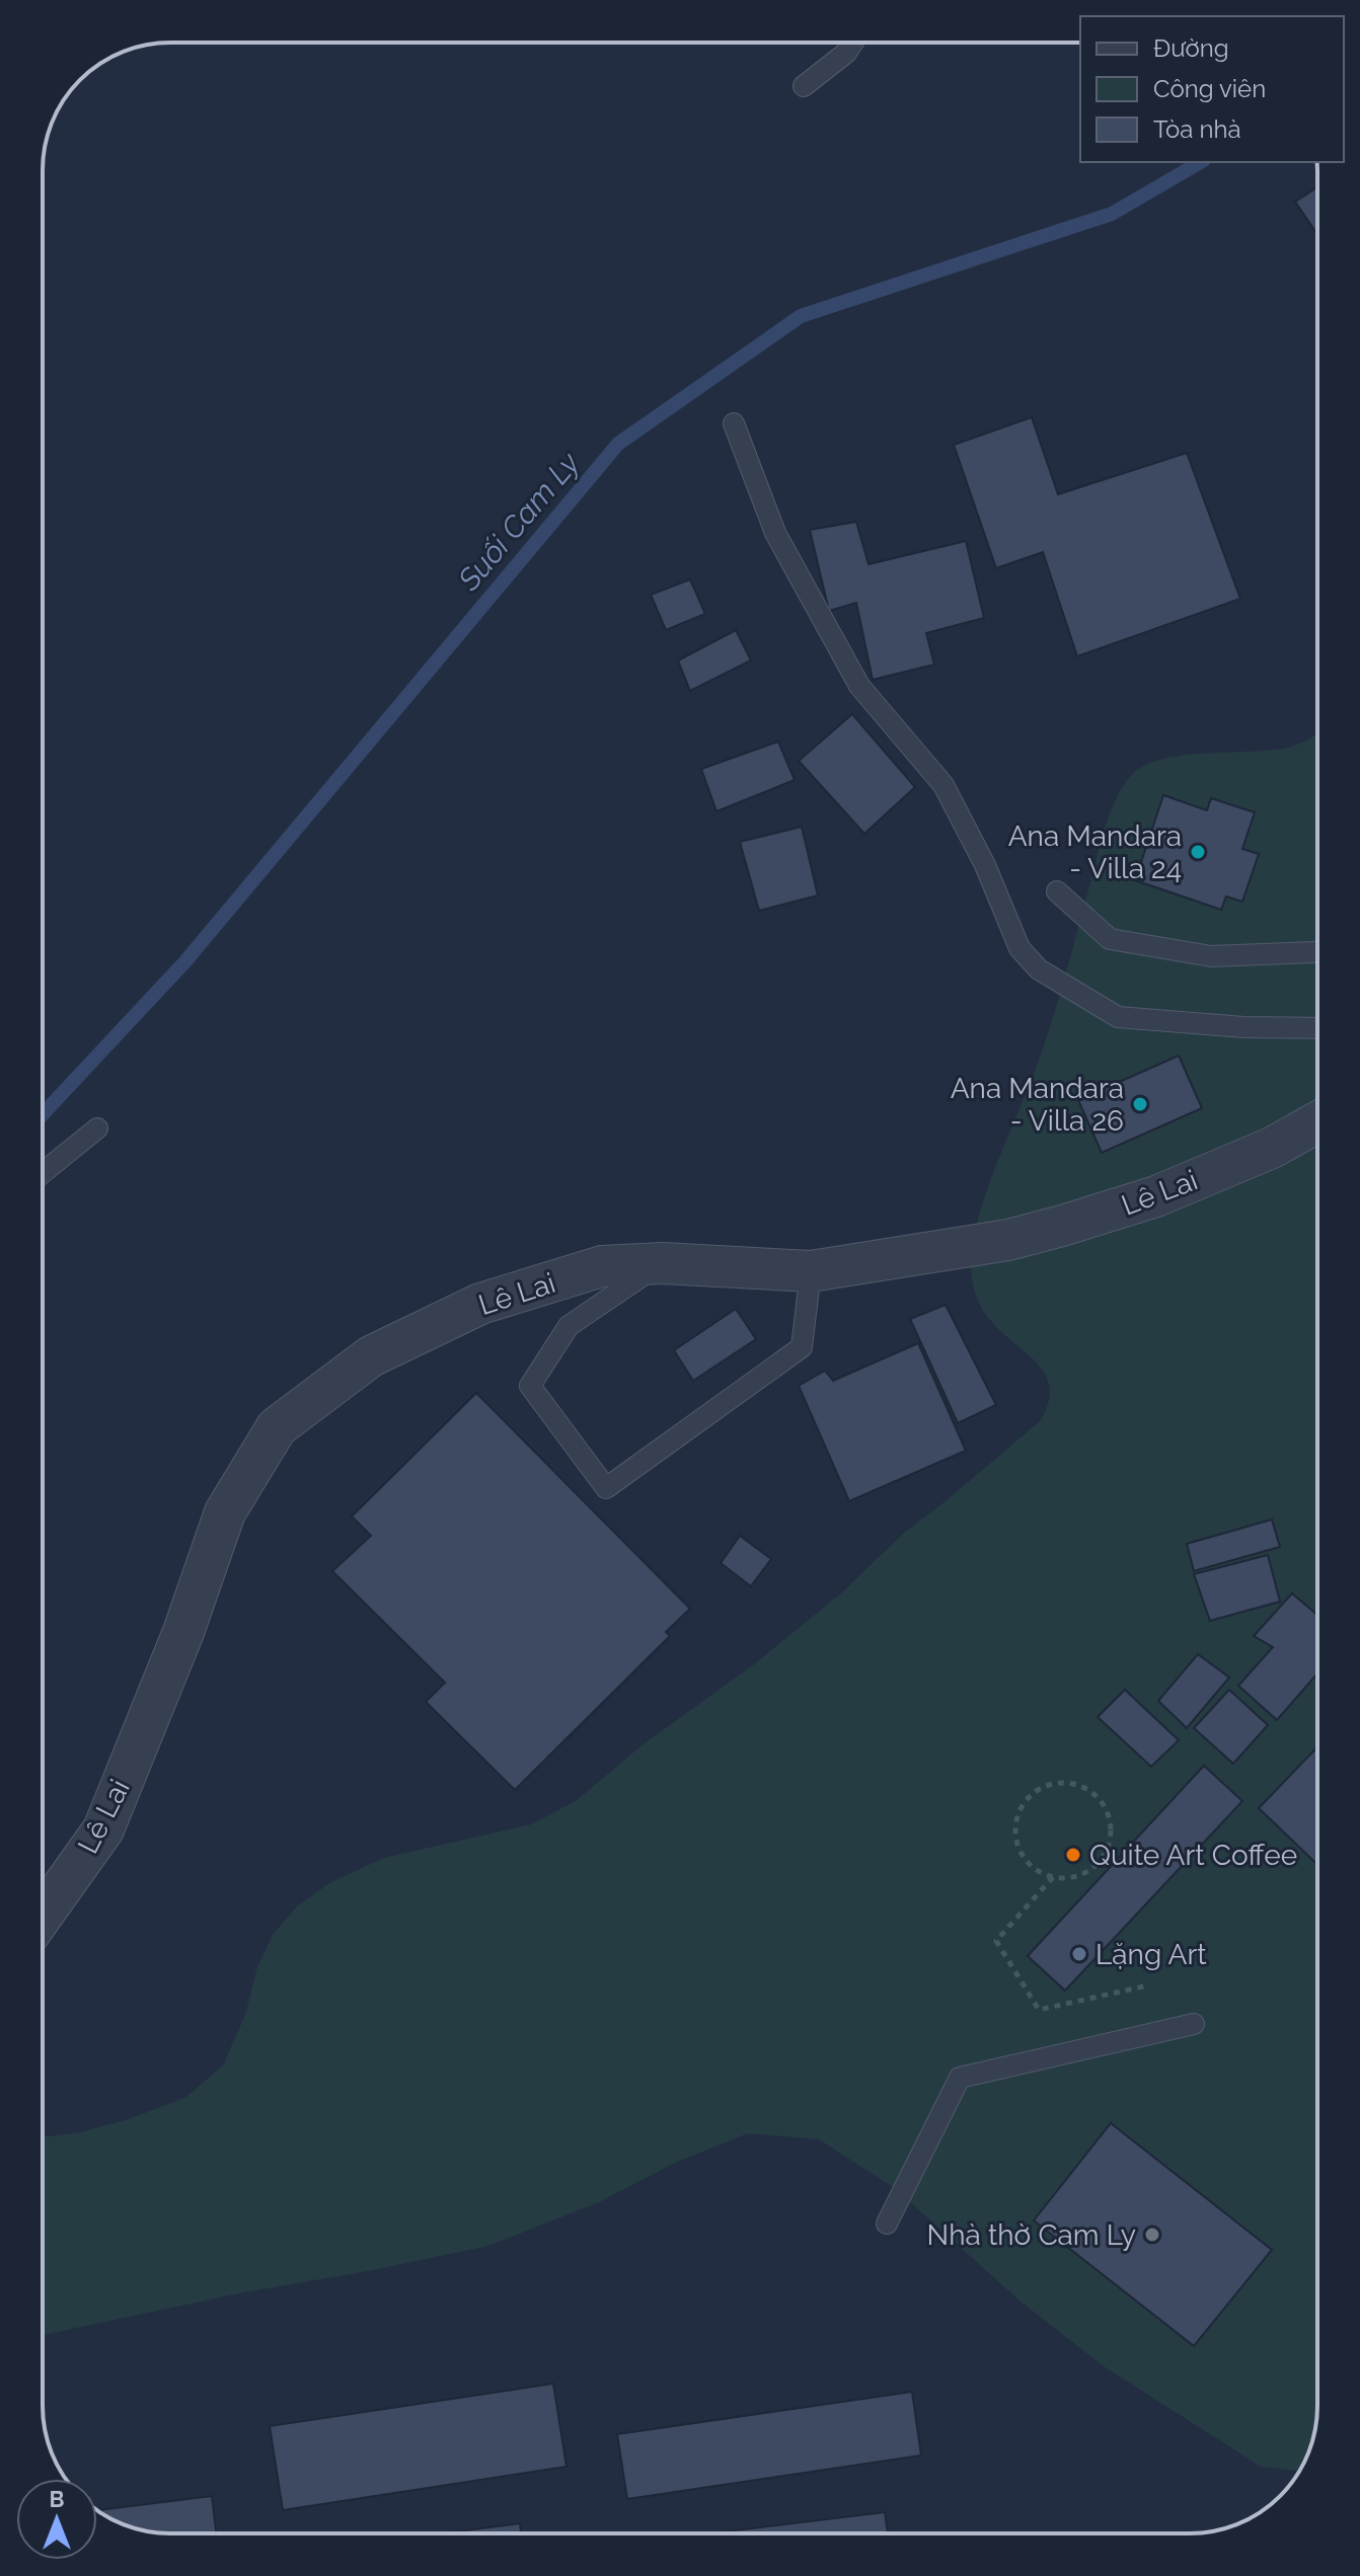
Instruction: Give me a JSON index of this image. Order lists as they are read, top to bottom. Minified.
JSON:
{"streets":{"street":["Lê Lai"]},"water":["Suối Cam Ly"],"places":["Ana Mandara - Villa 24","Ana Mandara - Villa 26","Quite Art Coffee","Lặng Art","Nhà thờ Cam Ly"],"legend":["Đường","Công viên","Tòa nhà"],"north":"top"}
